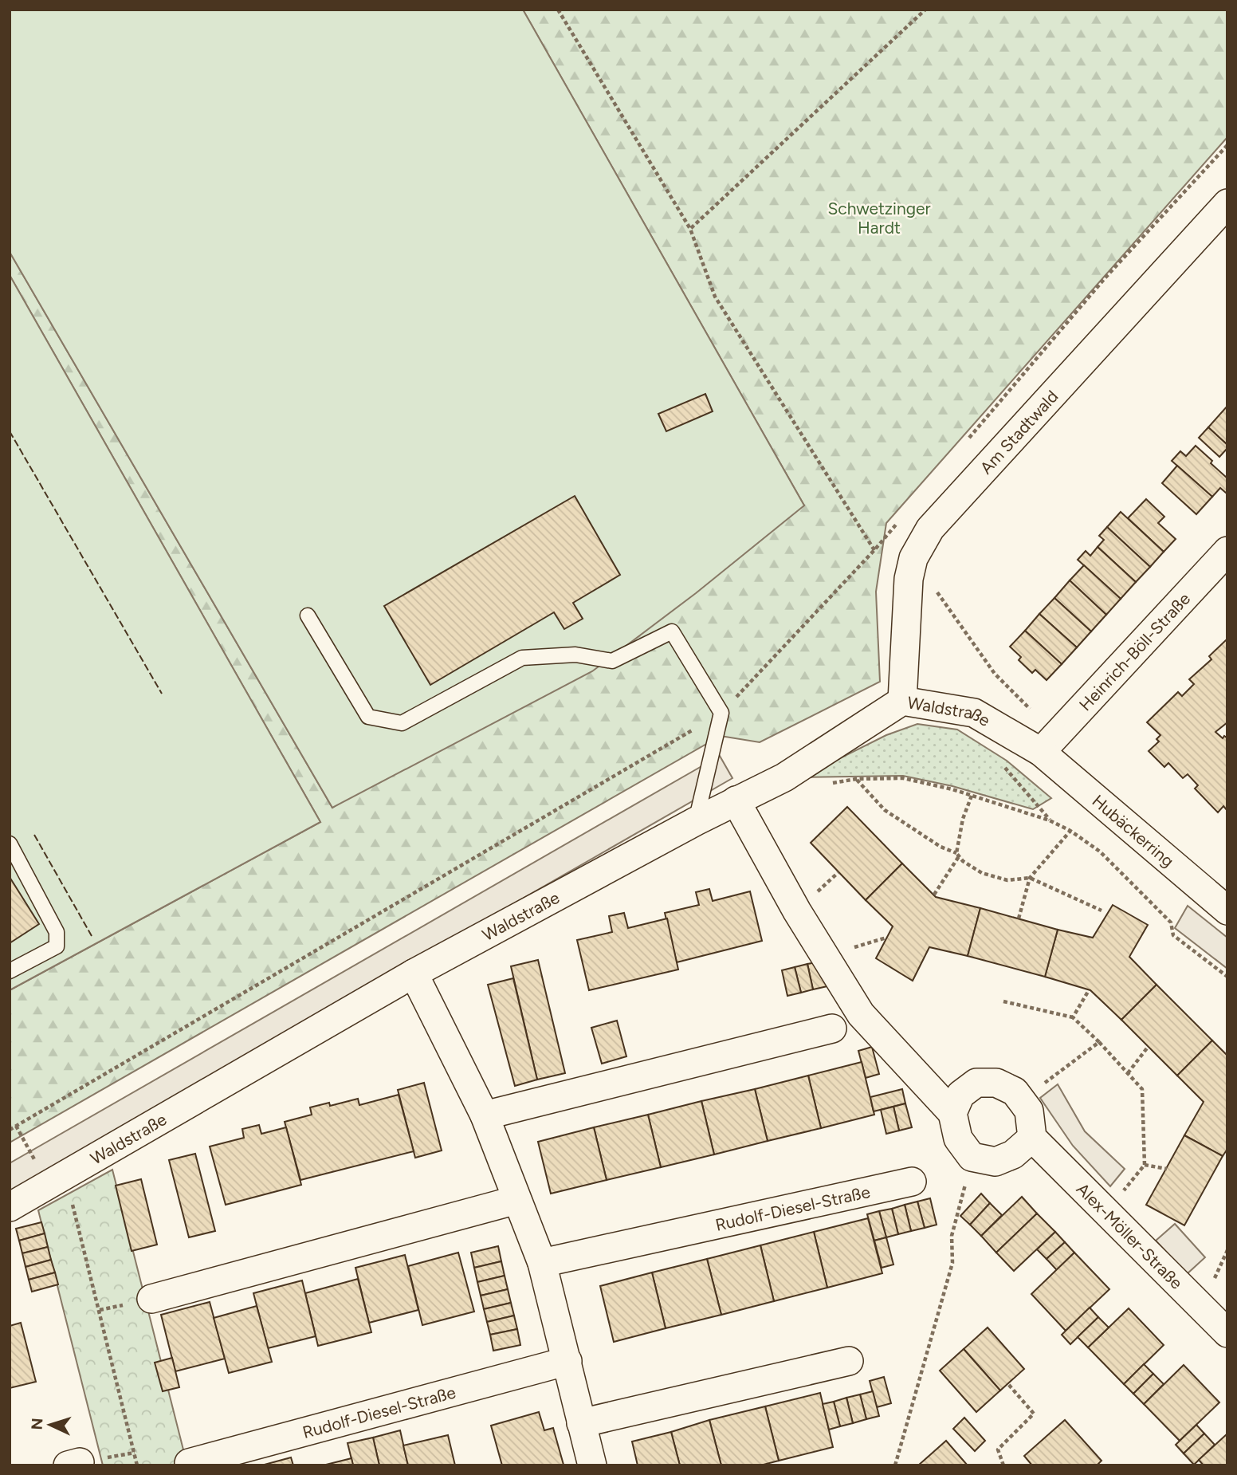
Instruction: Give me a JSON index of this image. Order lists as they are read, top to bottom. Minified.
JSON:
{"streets":{"street":["Am Stadtwald","Heinrich-Böll-Straße","Waldstraße","Hubäckerring","Rudolf-Diesel-Straße","Alex-Möller-Straße"]},"crossings":[["Am Stadtwald","Waldstraße"],["Heinrich-Böll-Straße","Waldstraße"],["Heinrich-Böll-Straße","Hubäckerring"],["Waldstraße","Hubäckerring"]],"parks":["Schwetzinger Hardt"],"north":"left"}
